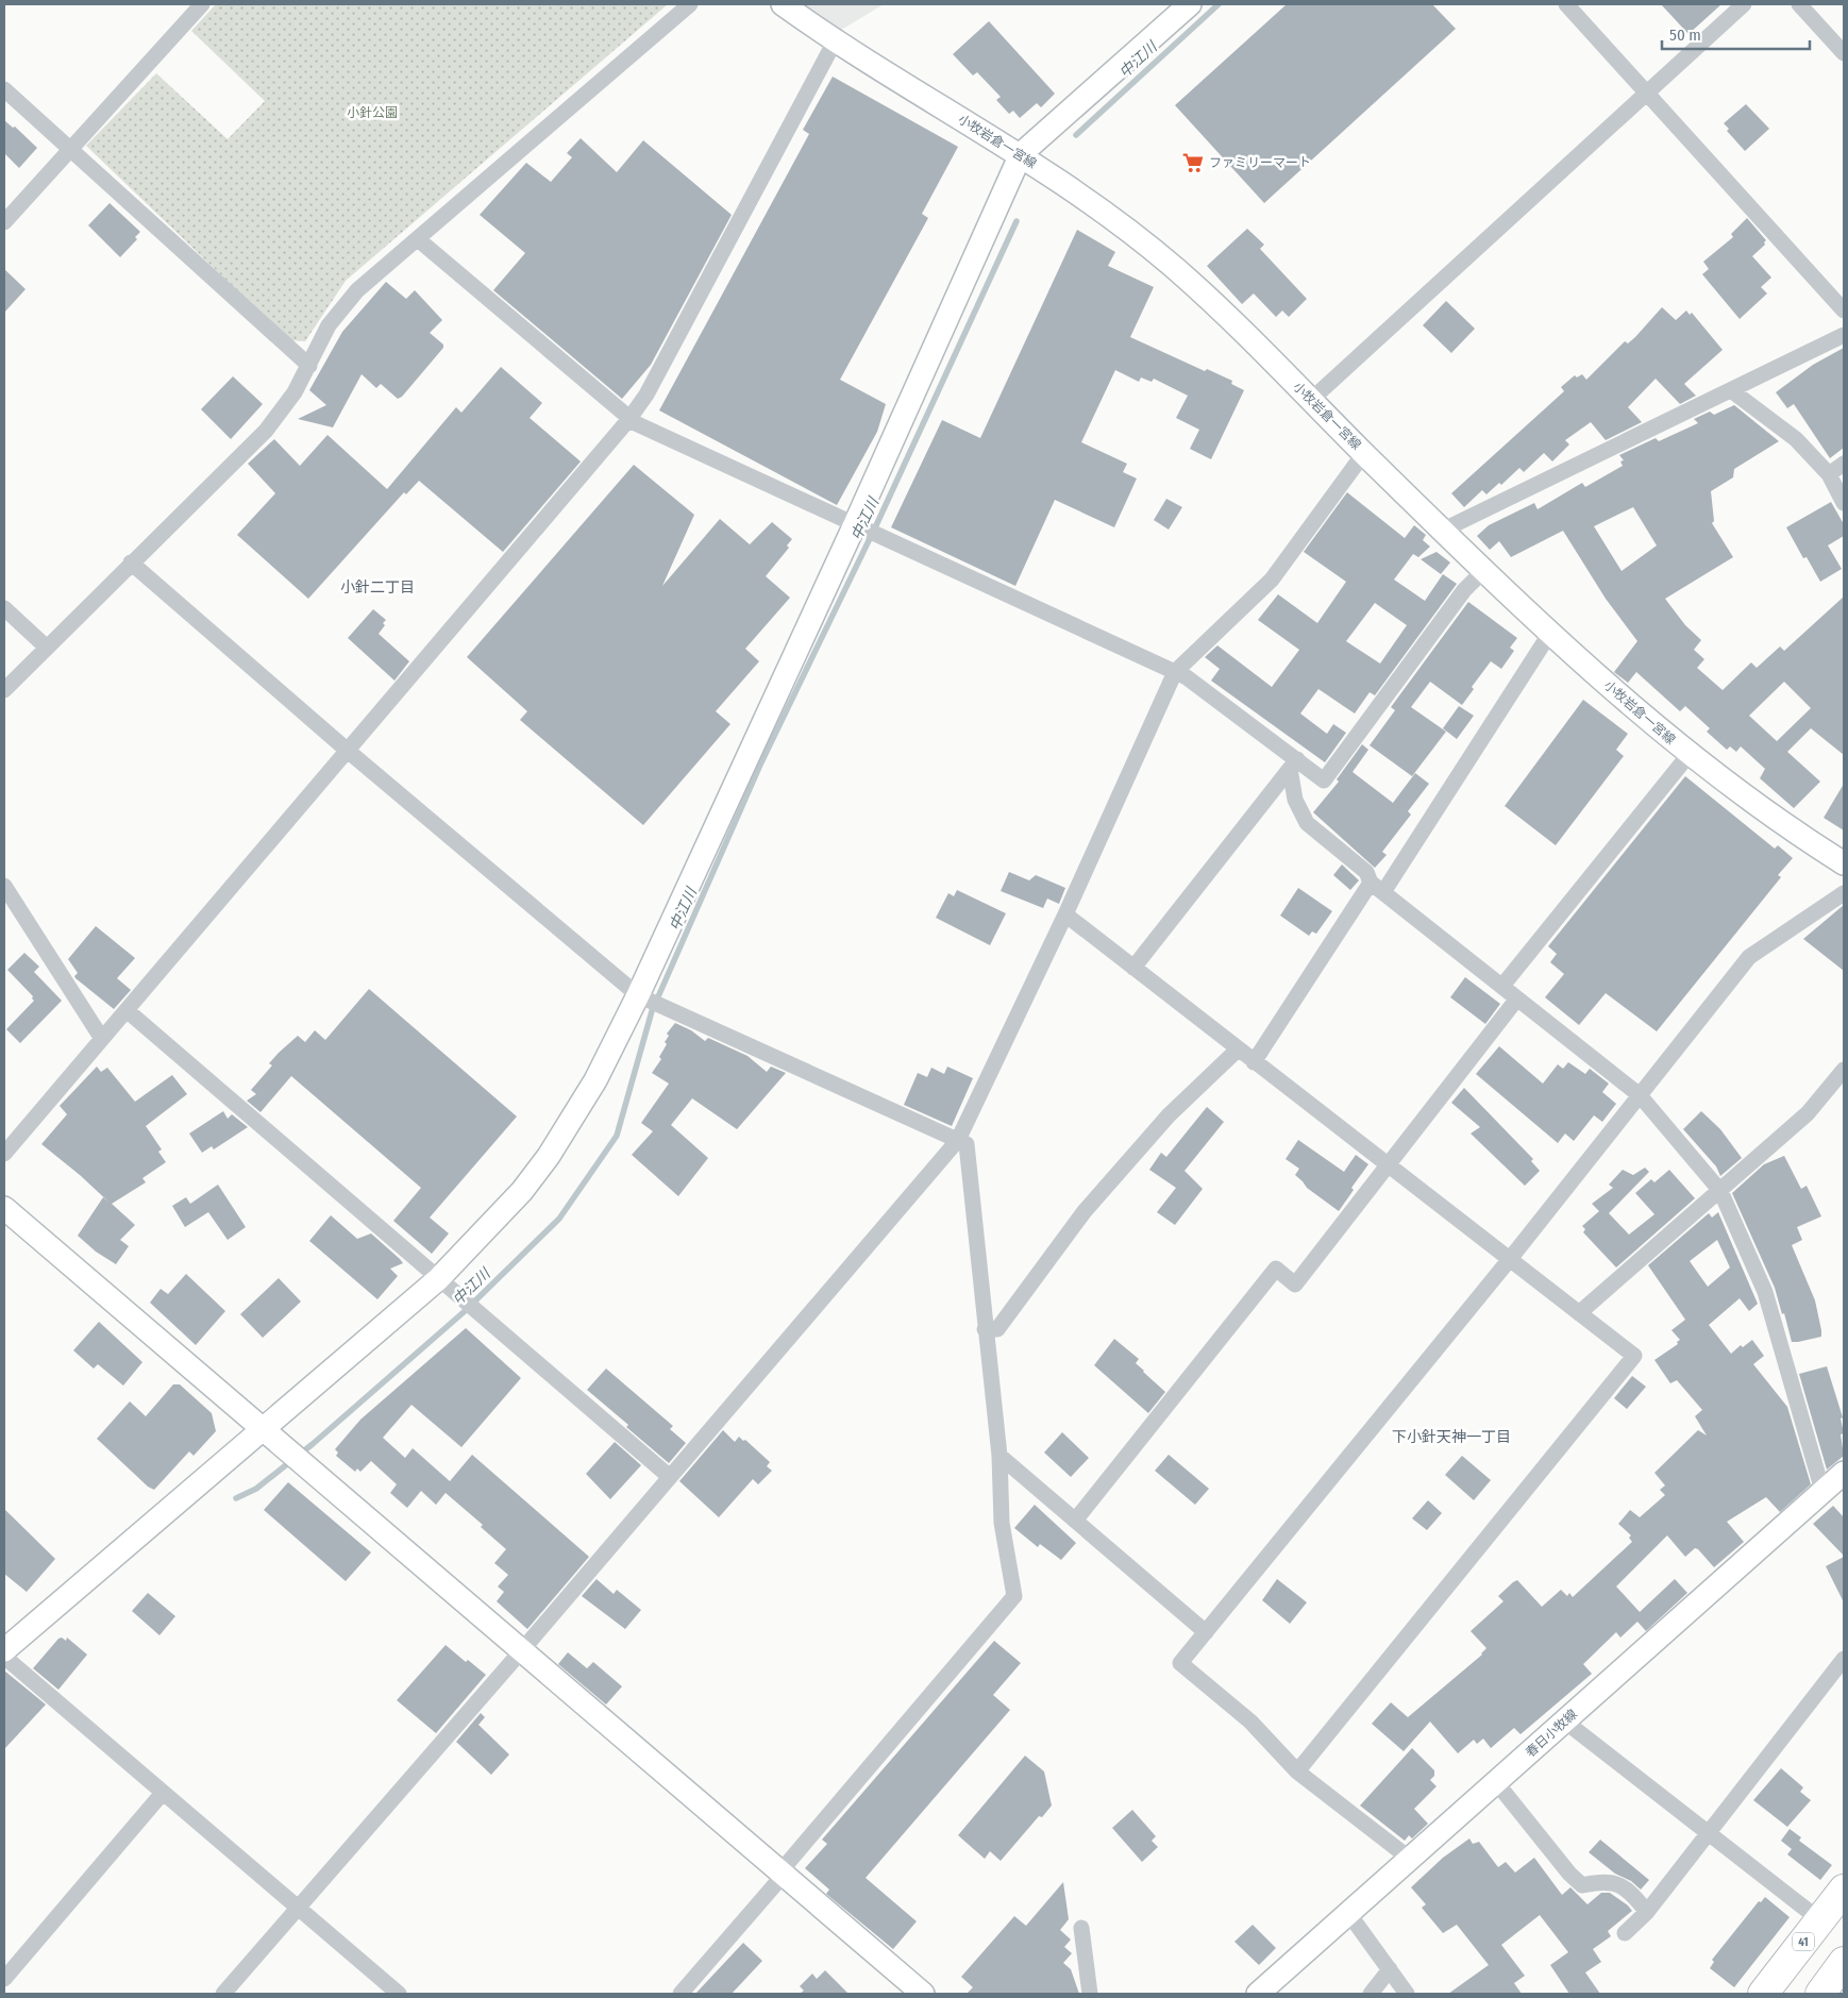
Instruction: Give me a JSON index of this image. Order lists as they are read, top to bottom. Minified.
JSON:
{"streets":{"highway":["41"],"street":["小牧岩倉一宮線","春日小牧線"]},"districts":["小針二丁目","下小針天神一丁目"],"water":["中江川"],"parks":["小針公園"],"places":{"supermarket":["ファミリーマート"]},"scale_bar":"50 m"}
